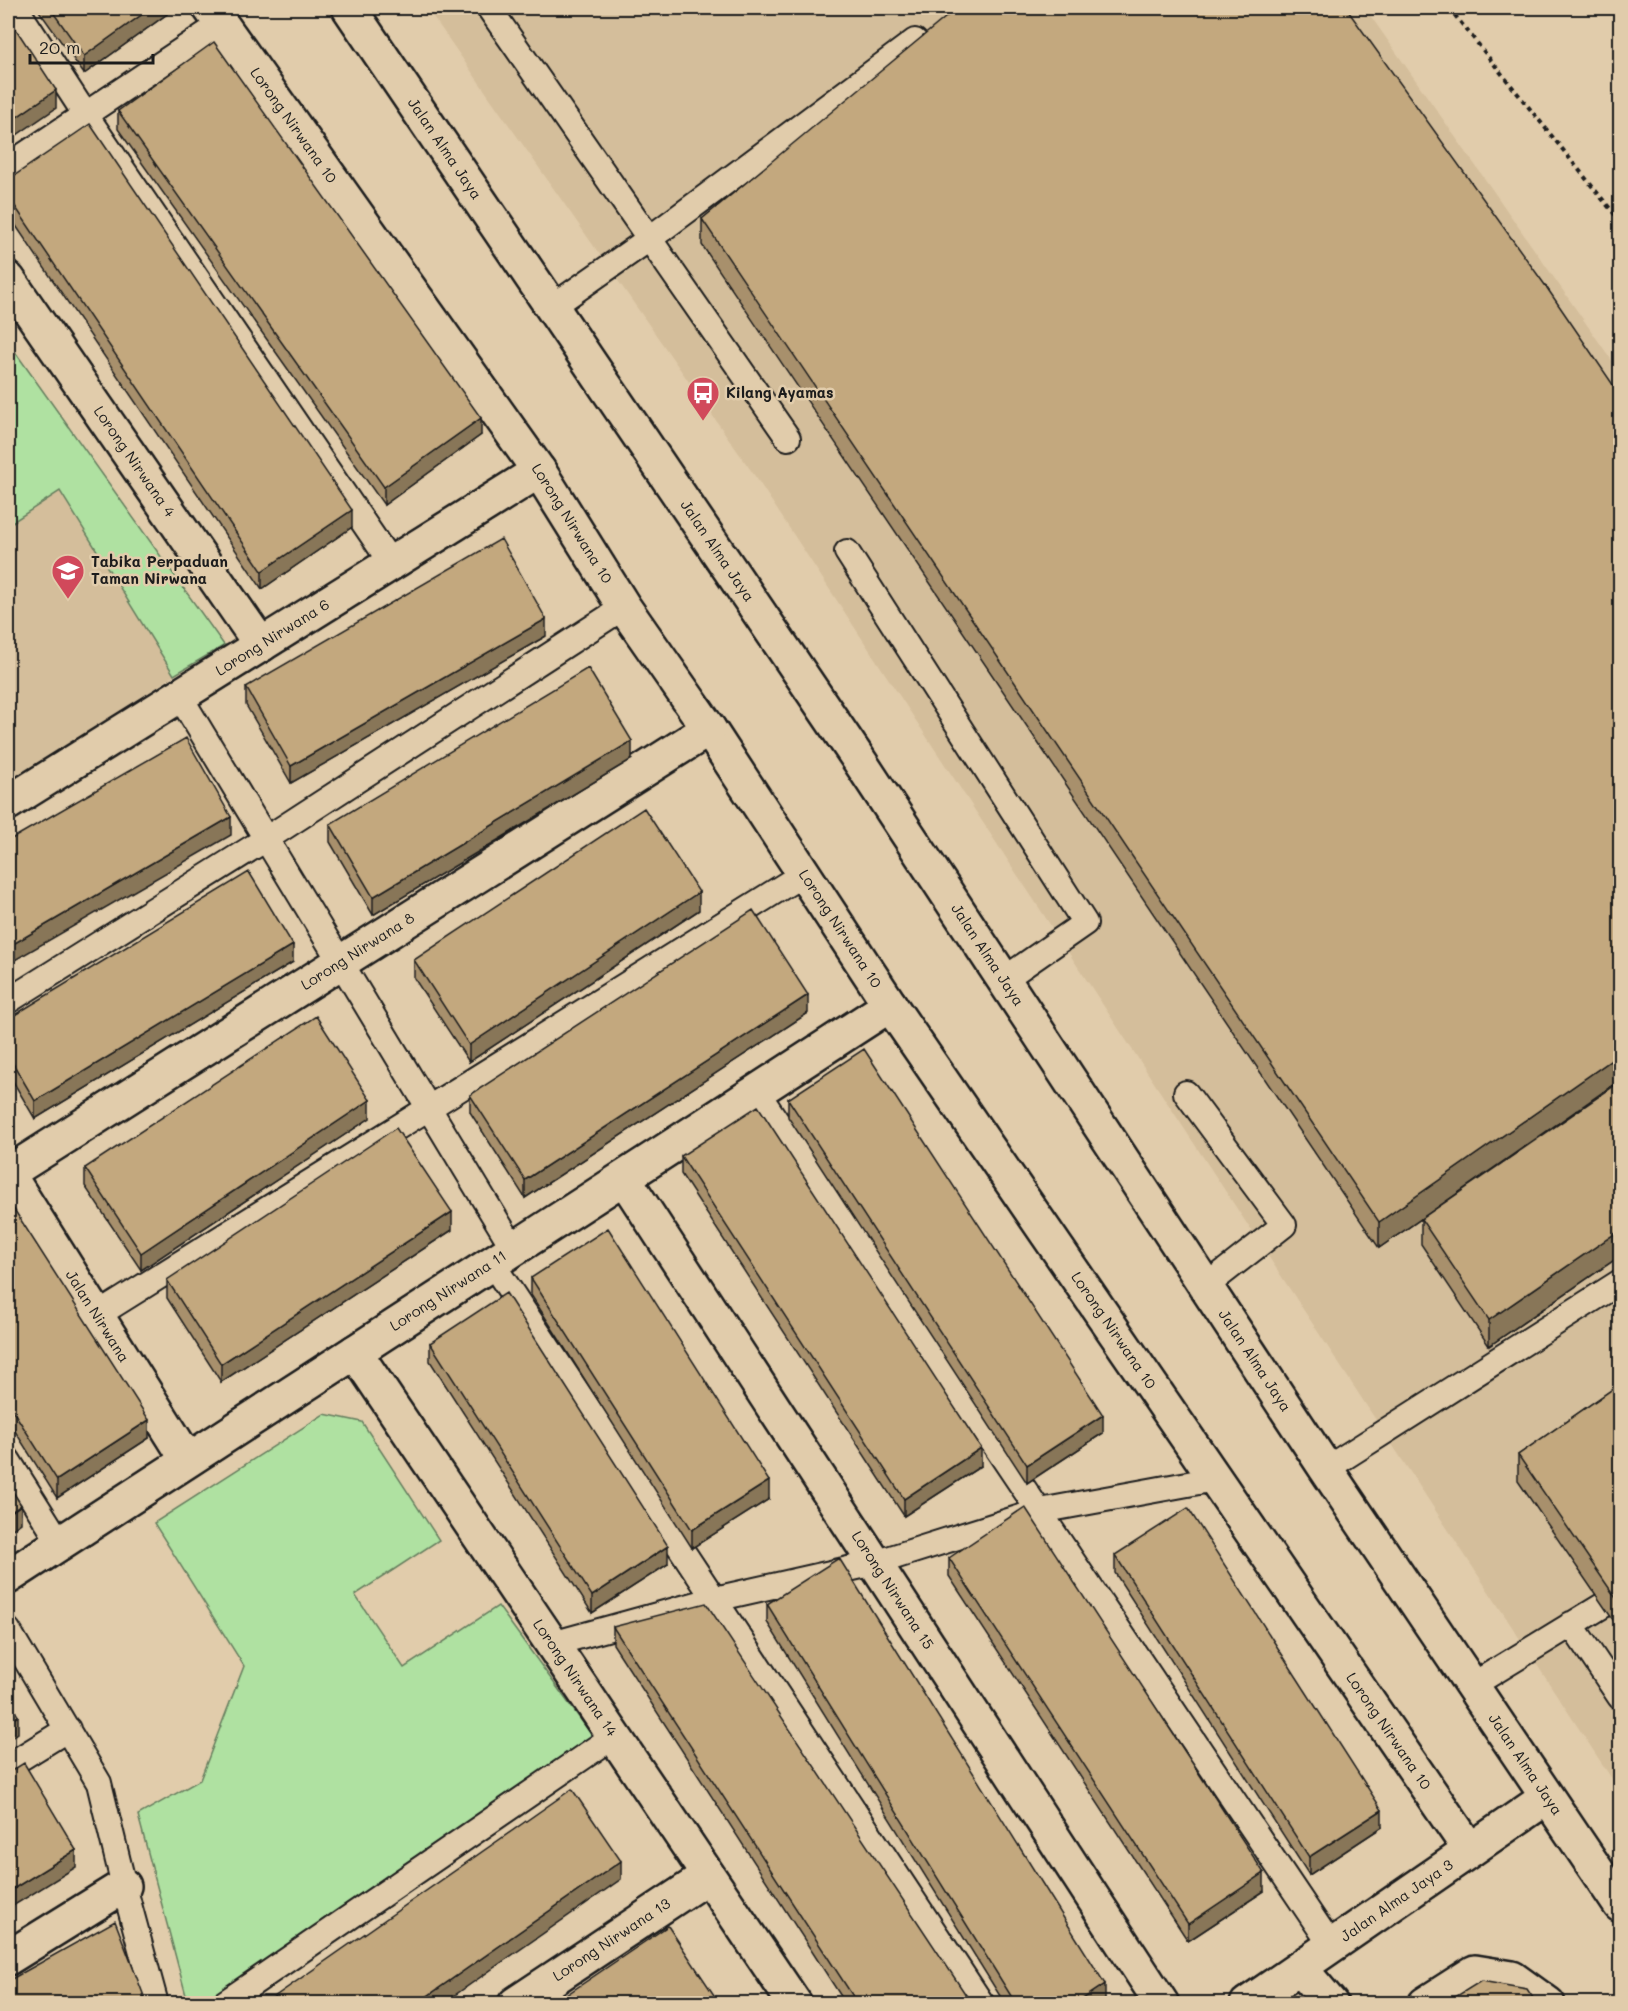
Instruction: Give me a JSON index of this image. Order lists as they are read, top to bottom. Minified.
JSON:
{"streets":{"street":["Lorong Nirwana 10","Jalan Alma Jaya","Lorong Nirwana 4","Lorong Nirwana 6","Lorong Nirwana 8","Lorong Nirwana 11","Jalan Nirwana","Lorong Nirwana 15","Lorong Nirwana 14","Jalan Alma Jaya 3","Lorong Nirwana 13"]},"crossings":[["Lorong Nirwana 10","Lorong Nirwana 6"],["Lorong Nirwana 10","Lorong Nirwana 8"],["Lorong Nirwana 10","Lorong Nirwana 11"],["Lorong Nirwana 10","Jalan Alma Jaya 3"],["Jalan Alma Jaya","Jalan Alma Jaya 3"],["Lorong Nirwana 4","Lorong Nirwana 6"],["Lorong Nirwana 8","Jalan Nirwana"],["Lorong Nirwana 11","Jalan Nirwana"],["Lorong Nirwana 11","Lorong Nirwana 15"],["Lorong Nirwana 11","Lorong Nirwana 14"],["Lorong Nirwana 14","Lorong Nirwana 13"]],"places":{"bus stop":["Kilang Ayamas"],"school or university":["Tabika Perpaduan Taman Nirwana"]},"scale_bar":"20 m"}
